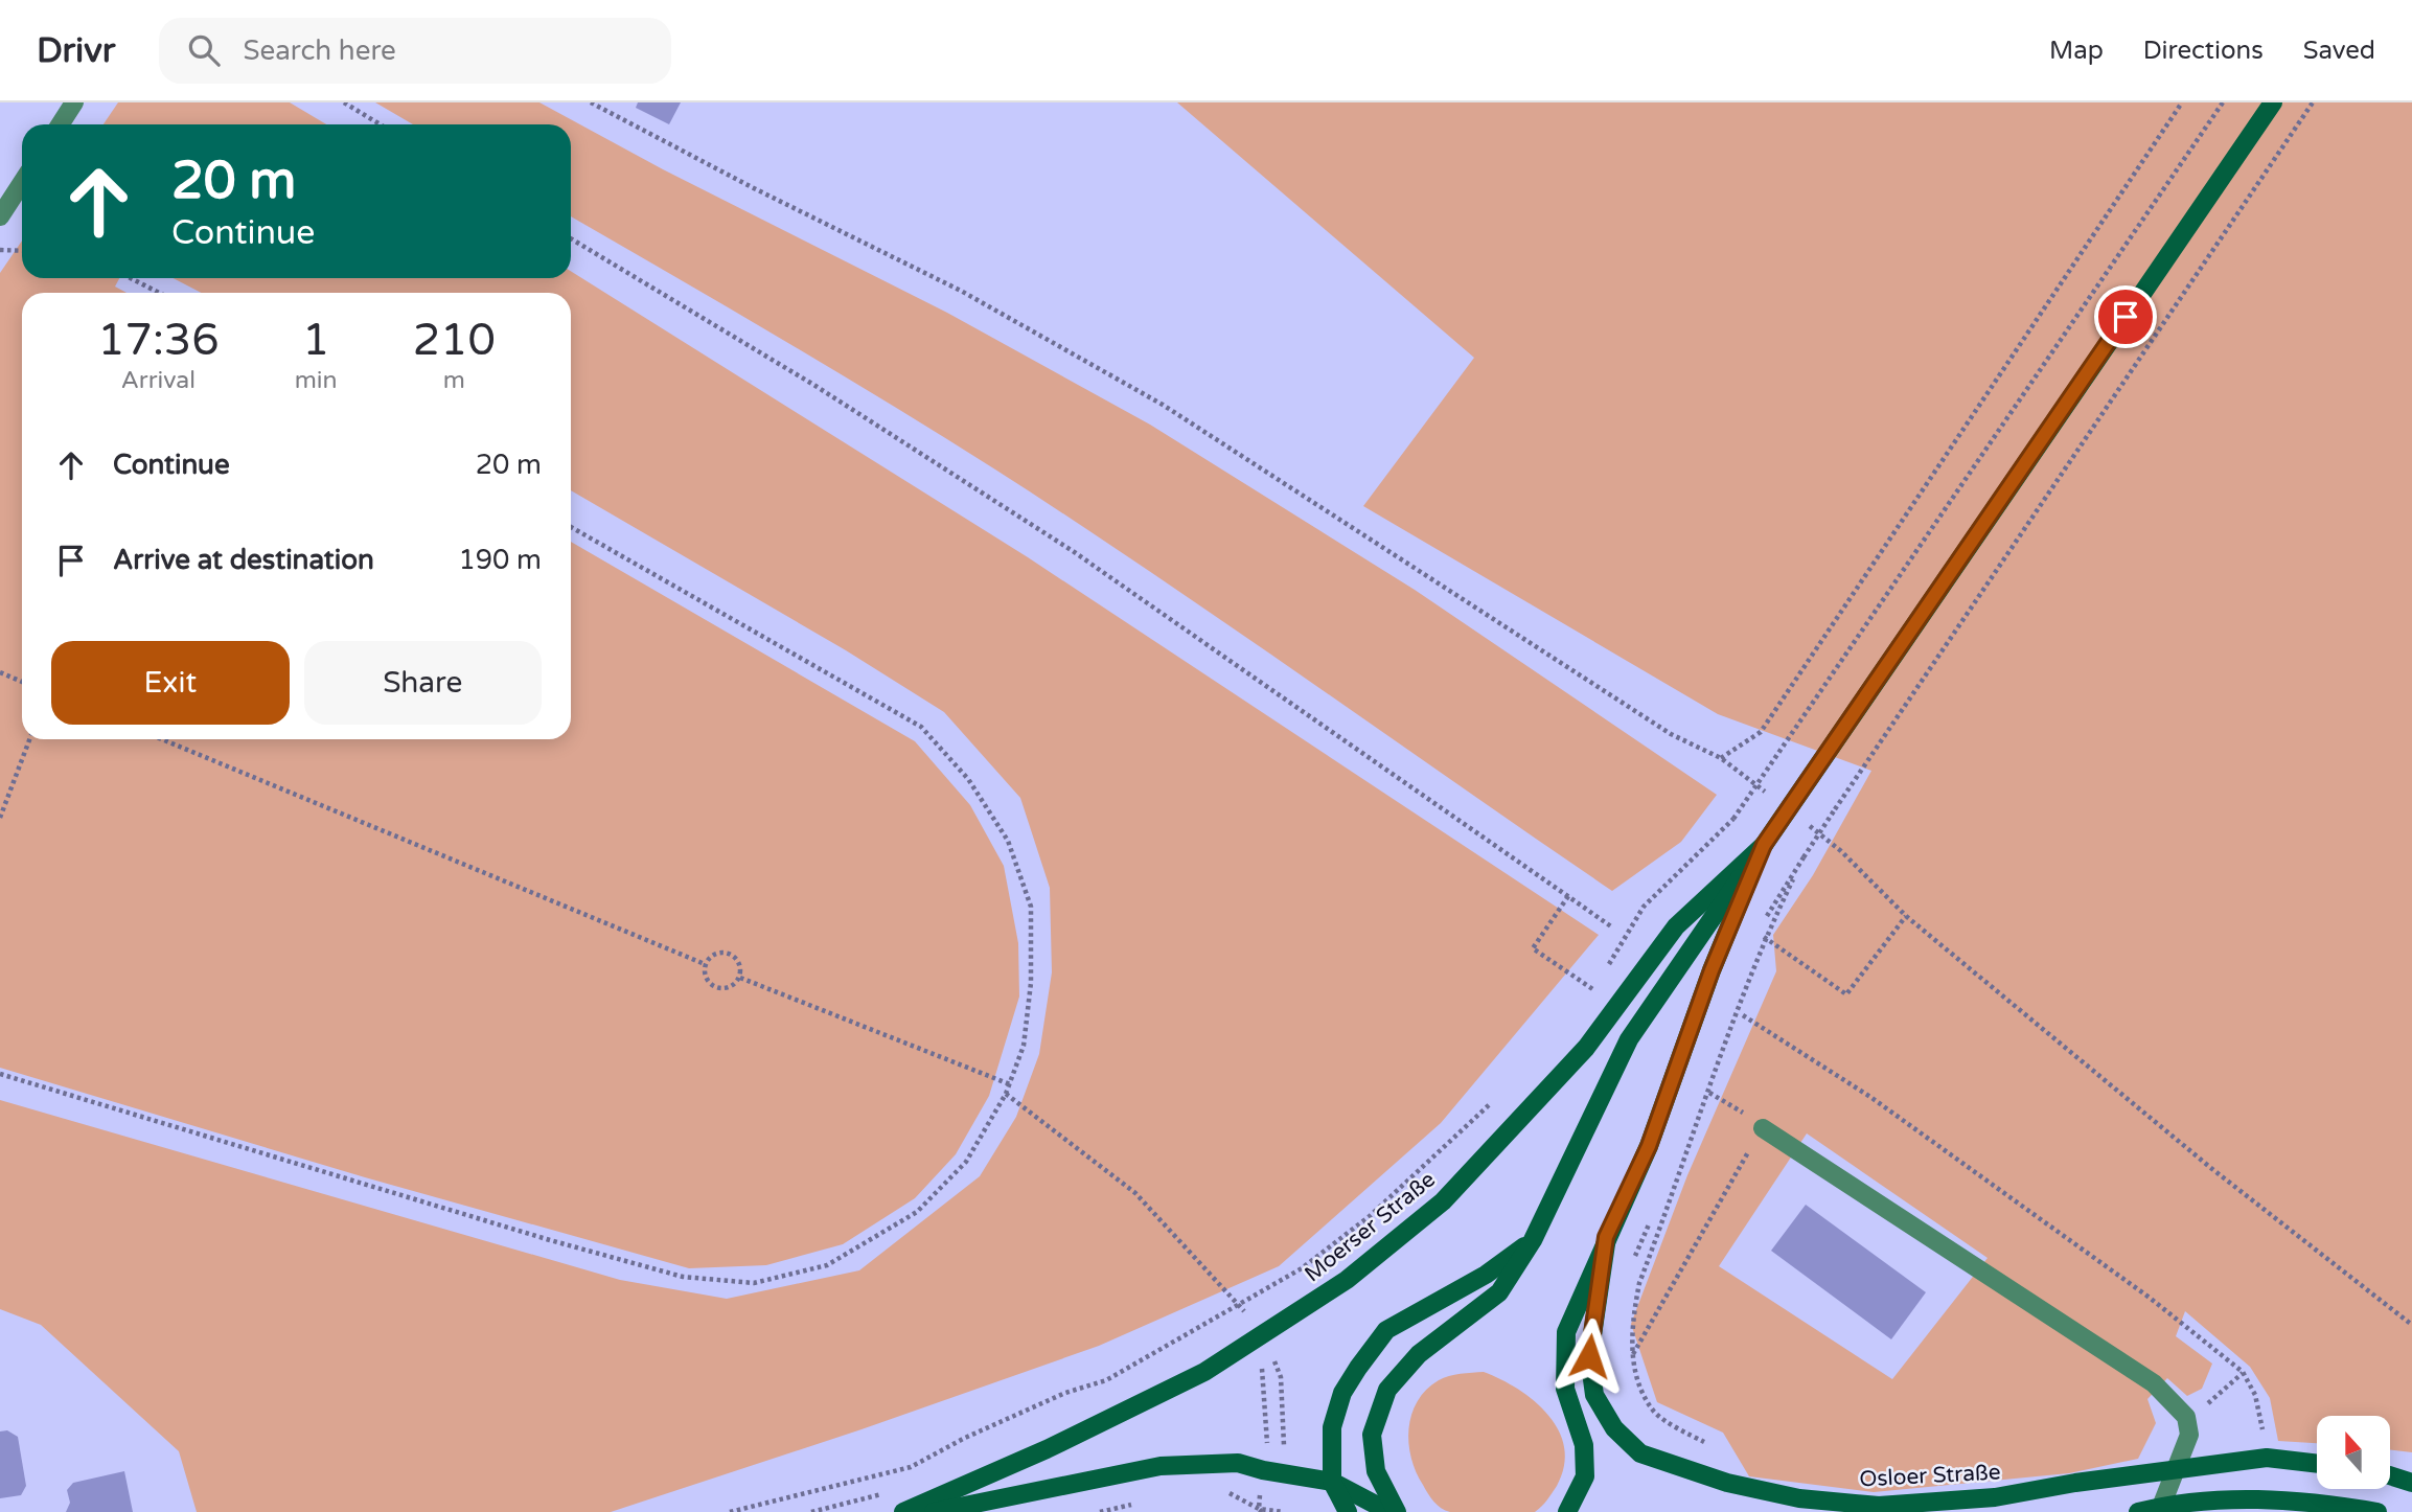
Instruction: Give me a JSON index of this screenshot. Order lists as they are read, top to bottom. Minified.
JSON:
{"streets":{"main road":["Moerser Straße","Osloer Straße"]},"north":"top","page":{"header":"Drivr","search":"Search here","nav":["Map","Directions","Saved"],"turn":["20 m","Continue"],"eta":["17:36","Arrival","1","min","210","m"],"list":[{"name":"Continue","value":"20 m"},{"name":"Arrive at destination","value":"190 m"}],"buttons":["Exit","Share"]}}
